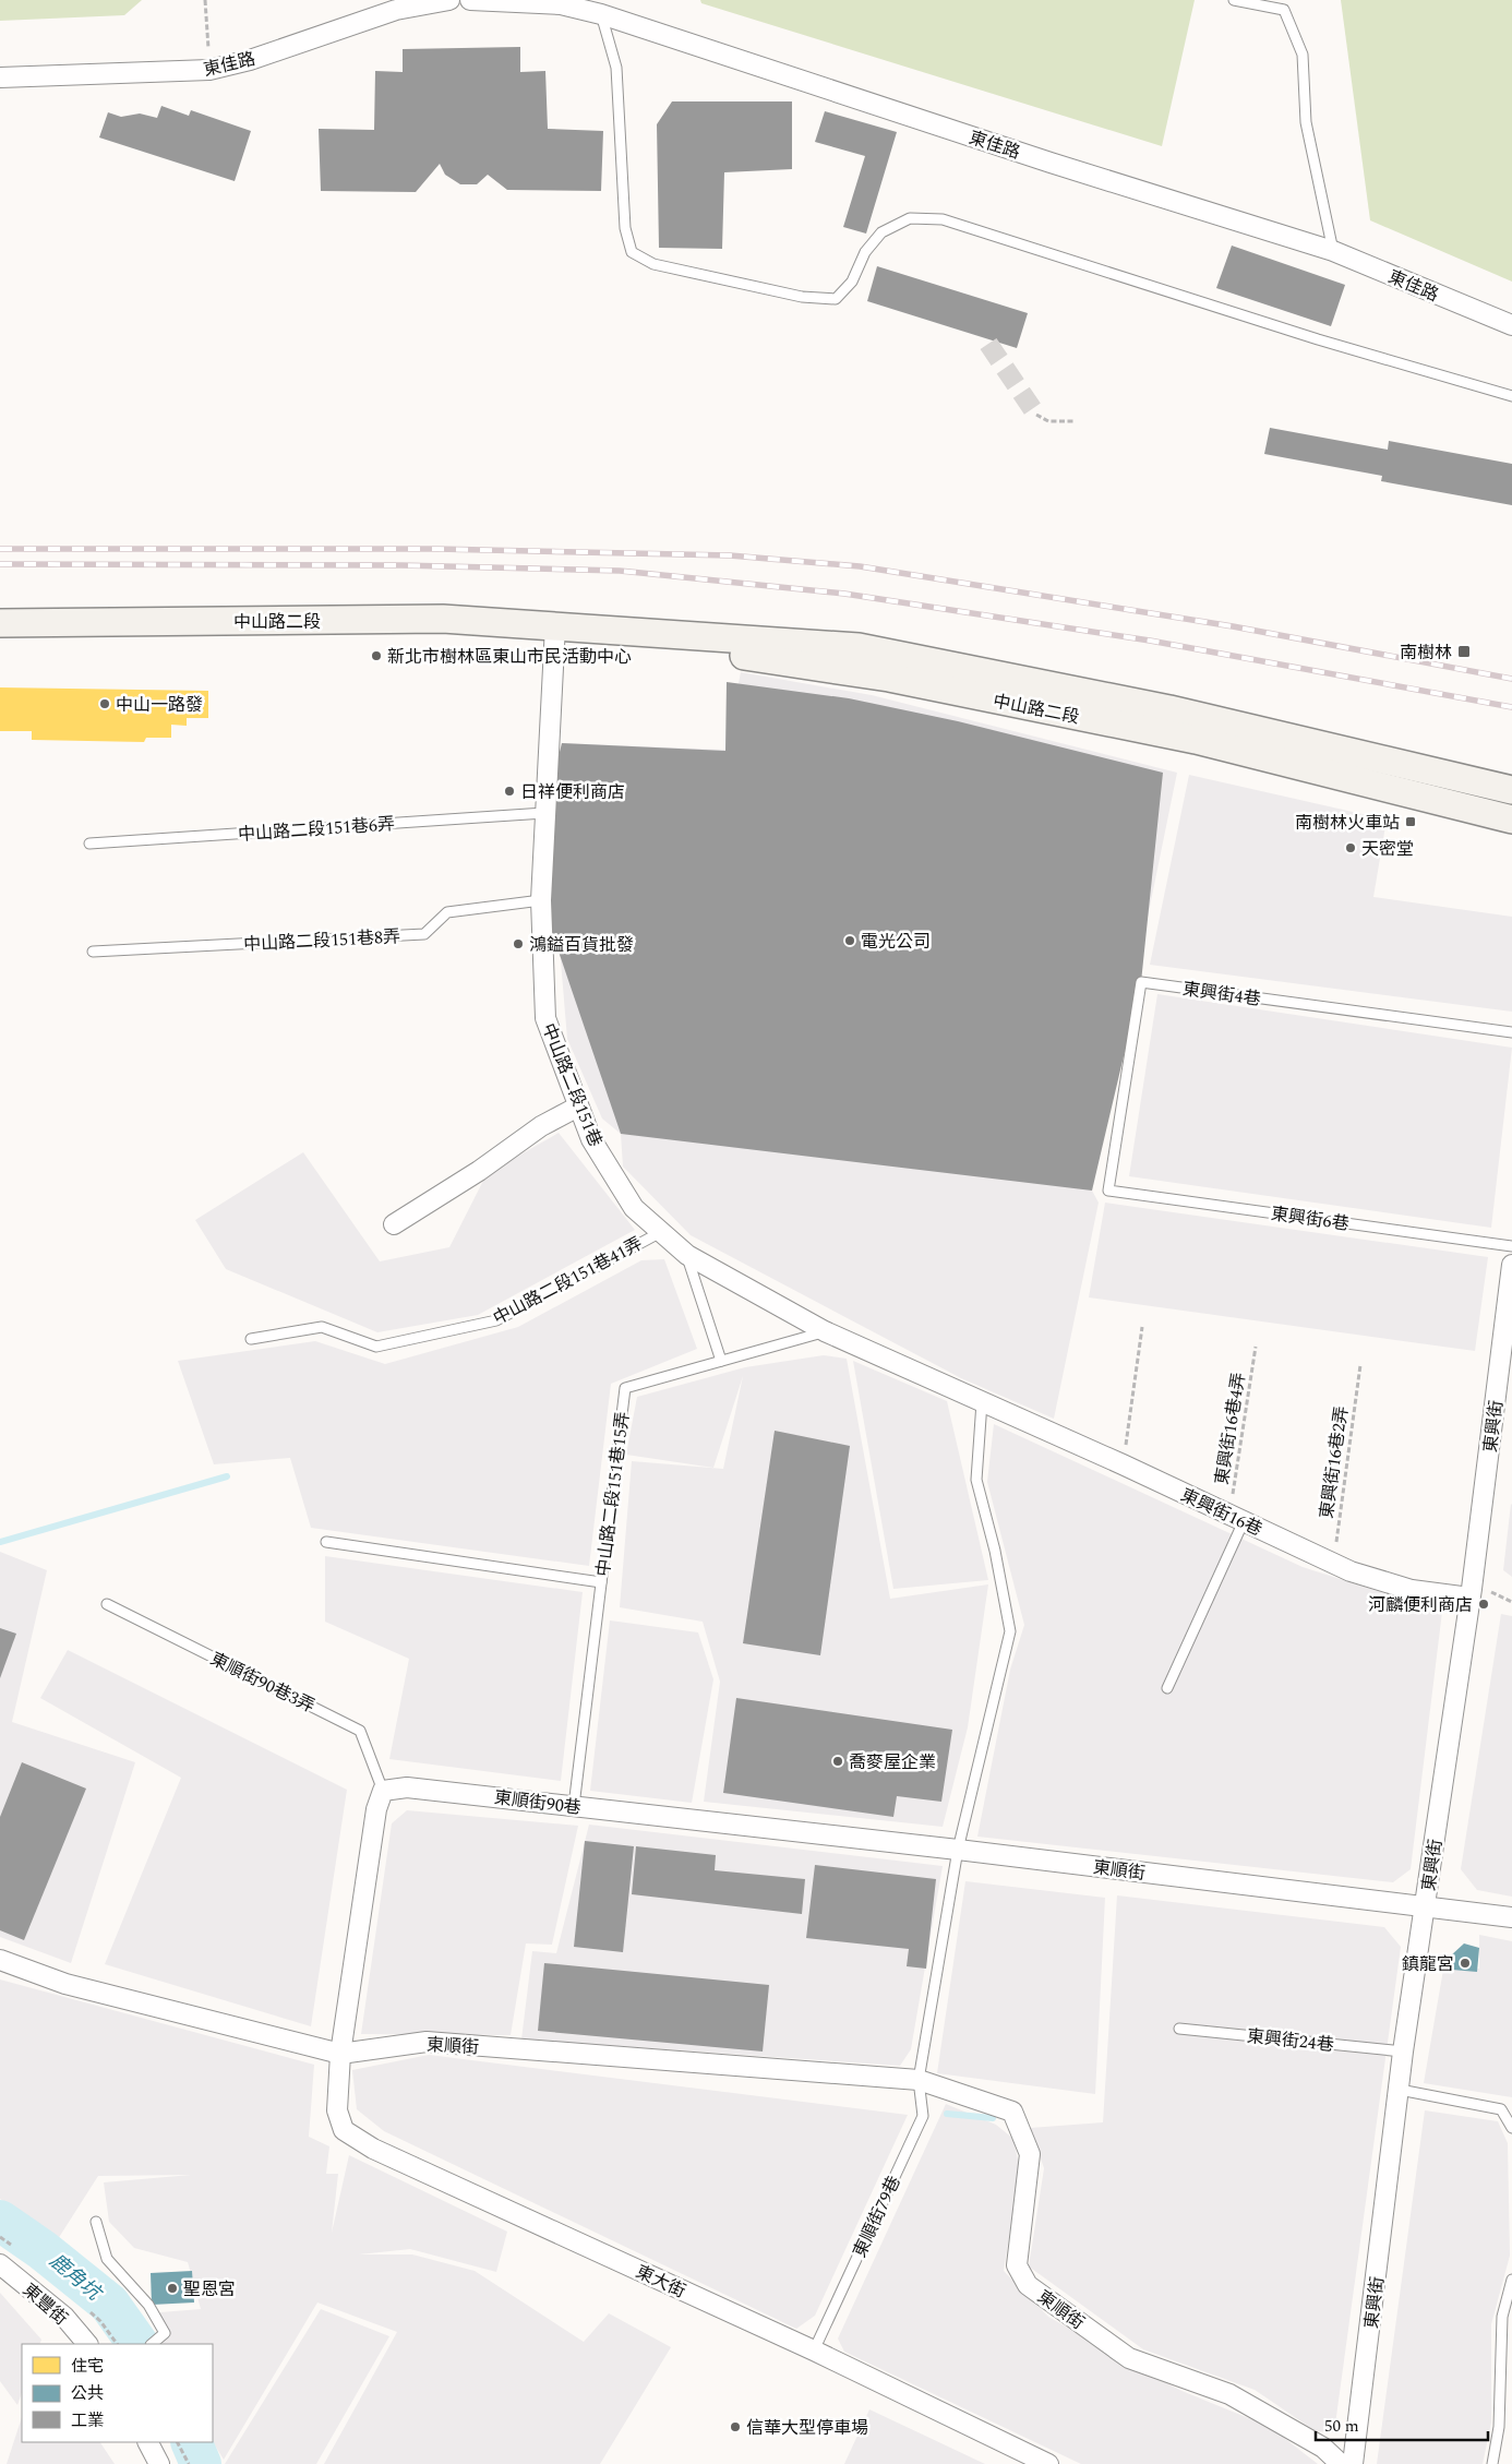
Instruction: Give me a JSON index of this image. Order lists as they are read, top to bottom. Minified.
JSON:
{"streets":{"main road":["中山路二段"],"street":["東佳路","中山路二段151巷","東興街","東興街16巷","東順街90巷","東順街","東大街","東豐街"],"lane":["中山路二段151巷6弄","中山路二段151巷8弄","東興街4巷","東興街6巷","中山路二段151巷41弄","中山路二段151巷15弄","東順街90巷3弄","東興街24巷","東順街79巷"],"path":["東興街16巷4弄","東興街16巷2弄"]},"crossings":[["中山路二段","中山路二段151巷"],["中山路二段151巷6弄","中山路二段151巷"],["中山路二段151巷8弄","中山路二段151巷"],["東興街4巷","東興街6巷"],["中山路二段151巷","中山路二段151巷41弄"],["中山路二段151巷","中山路二段151巷15弄"],["中山路二段151巷","東興街16巷"],["東興街","東興街16巷"],["東興街","東順街"],["東興街","東興街24巷"],["東興街16巷4弄","東興街16巷"],["東興街16巷2弄","東興街16巷"],["中山路二段151巷15弄","東興街16巷"],["中山路二段151巷15弄","東順街90巷"],["東順街90巷3弄","東順街90巷"],["東順街90巷","東順街"],["東順街","東順街79巷"],["東順街","東大街"],["東順街79巷","東大街"]],"water":["鹿角坑"],"places":{"transit":["南樹林","南樹林火車站"],"other":["新北市樹林區東山市民活動中心","中山一路發","日祥便利商店","天密堂","電光公司","鴻鎰百貨批發","河麟便利商店","喬麥屋企業","鎮龍宮","聖恩宮","信華大型停車場"]},"legend":["住宅","公共","工業"],"scale_bar":"50 m"}
